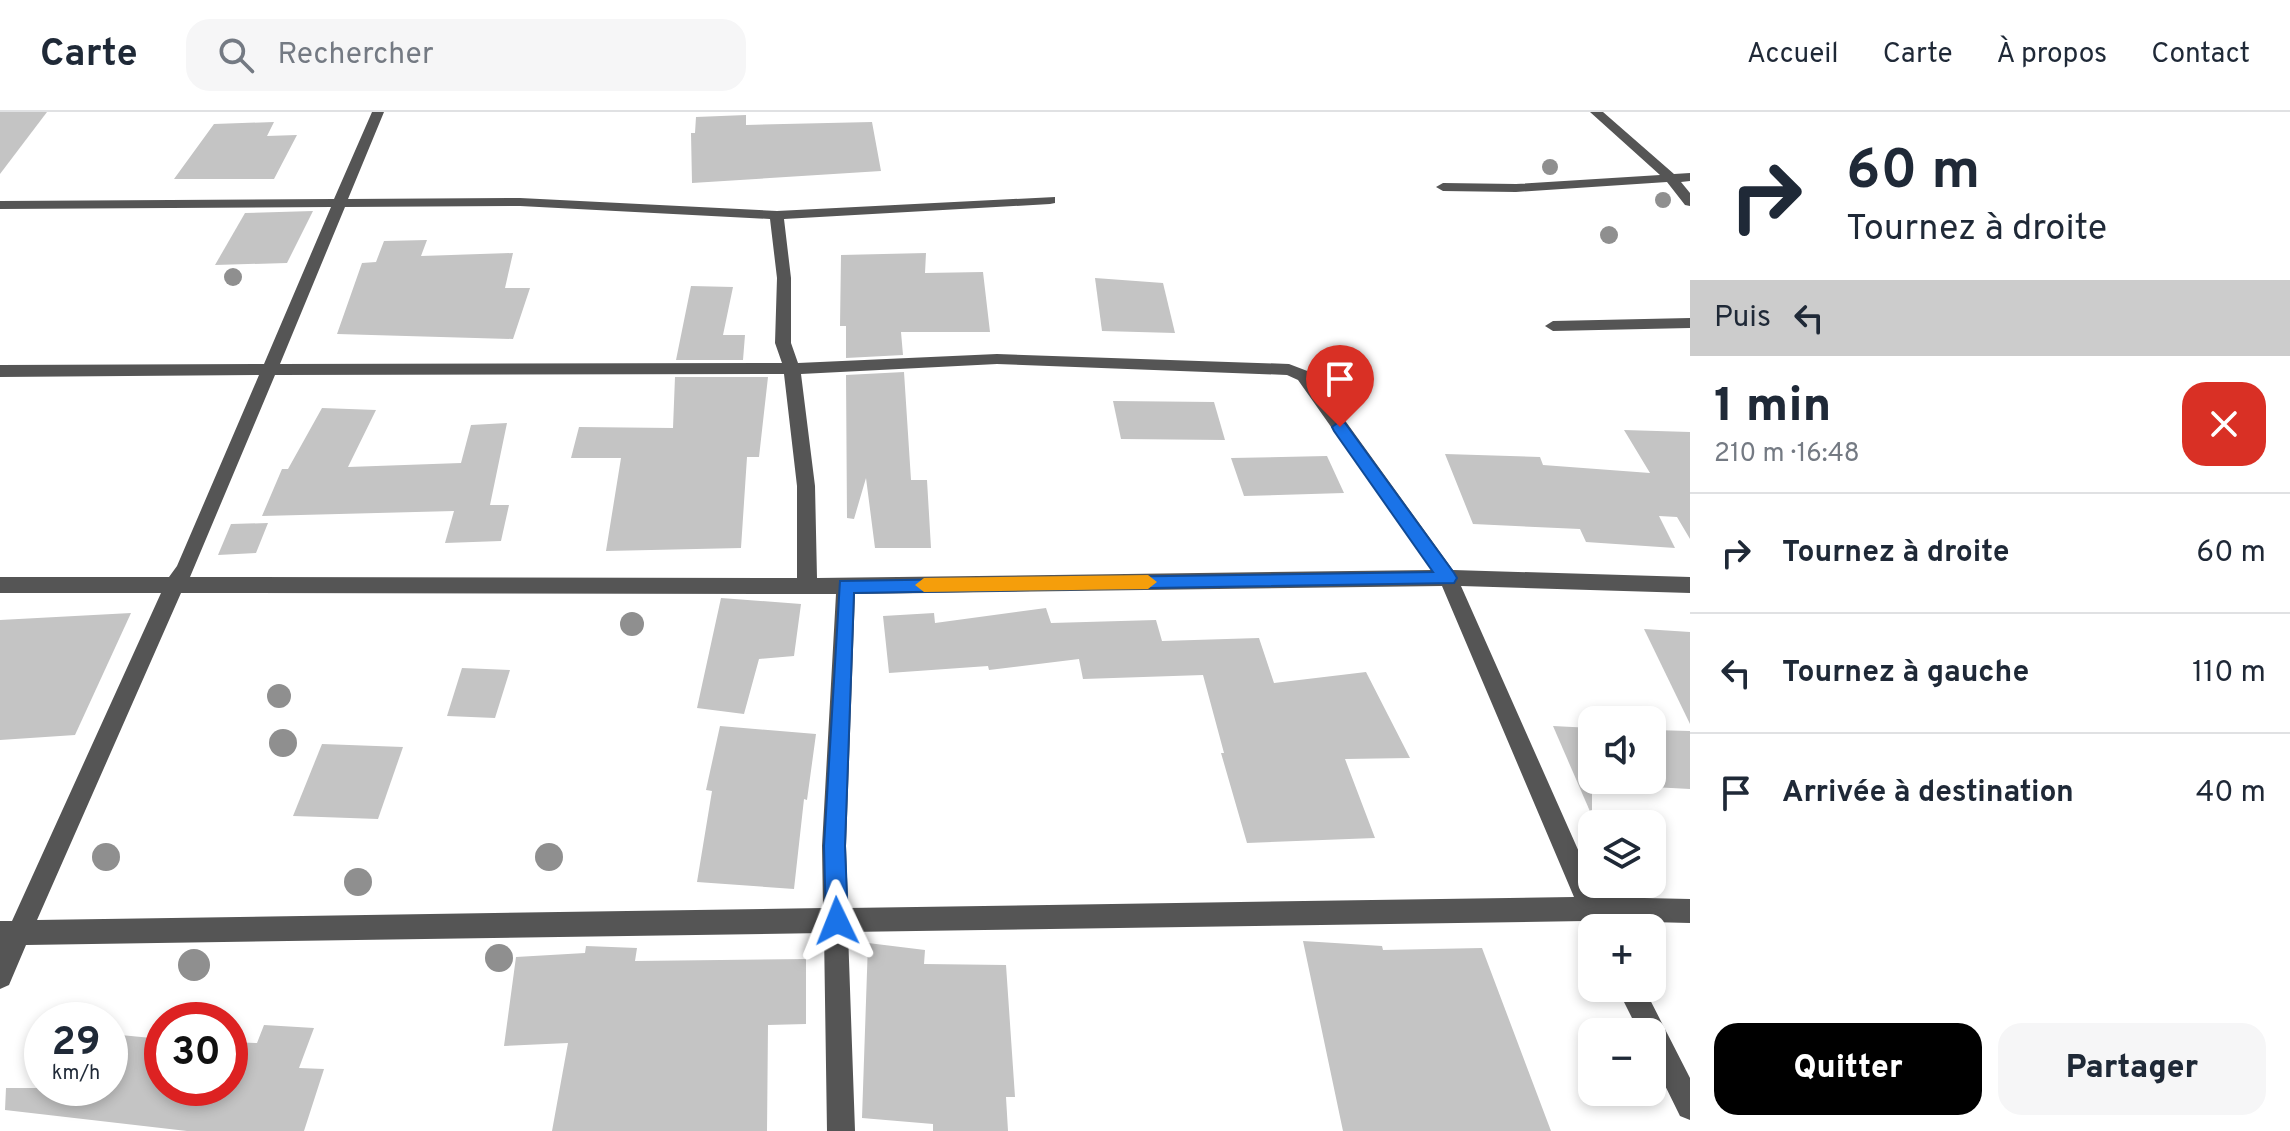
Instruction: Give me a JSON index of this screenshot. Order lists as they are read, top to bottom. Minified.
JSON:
{"page":{"header":"Carte","search":"Rechercher","nav":["Accueil","Carte","À propos","Contact"],"turn":["60 m","Tournez à droite"],"then":"Puis","heading":["1 min","210 m · 16:48"],"list":[{"name":"Tournez à droite","value":"60 m"},{"name":"Tournez à gauche","value":"110 m"},{"name":"Arrivée à destination","value":"40 m"}],"map_buttons":["+","−"],"speed":"29 km/h","limit":"30","buttons":["Quitter","Partager"]}}
